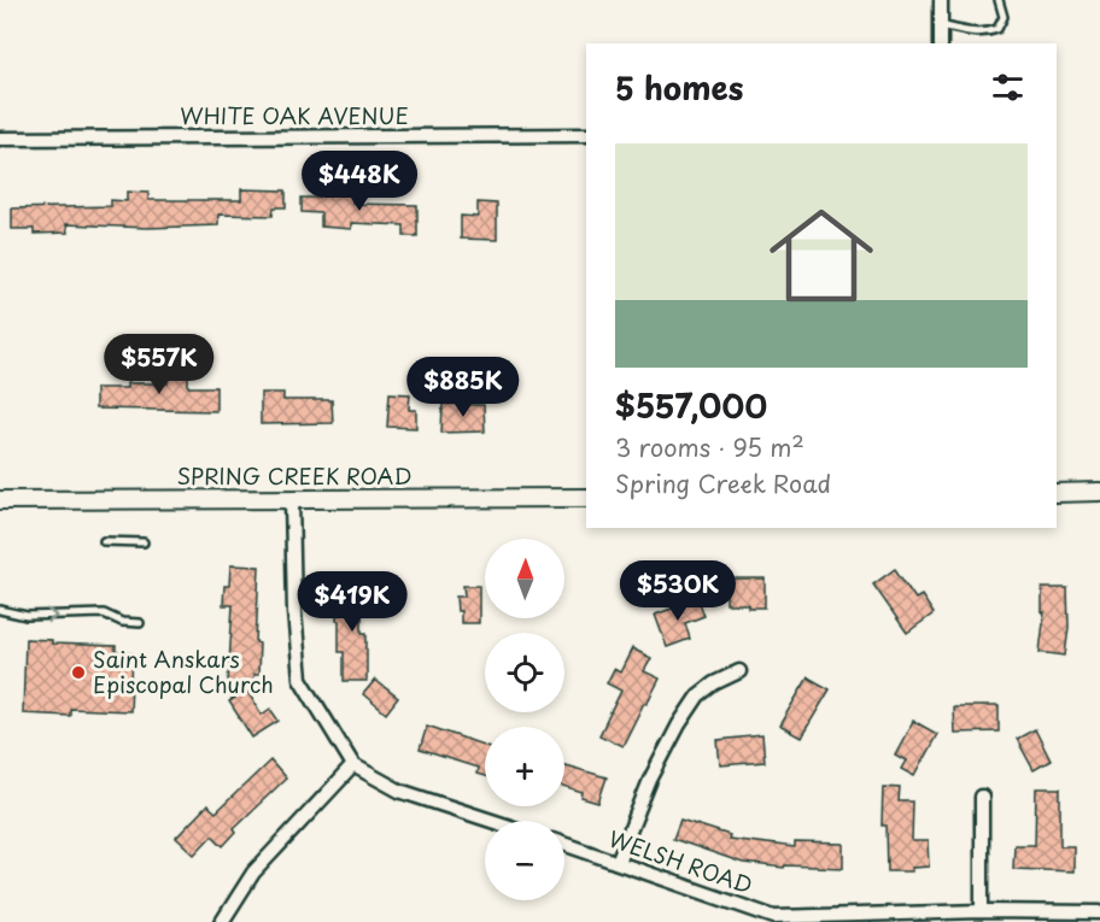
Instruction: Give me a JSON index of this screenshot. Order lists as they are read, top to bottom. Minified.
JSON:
{"streets":{"main road":["SPRING CREEK ROAD"],"street":["WHITE OAK AVENUE","WELSH ROAD"]},"places":["Saint Anskars Episcopal Church"],"north":"top","page":{"heading":"5 homes","list":[{"name":"$557,000","note":"3 rooms · 95 m² · Spring Creek Road"}],"price":["$448K","$557K","$885K","$530K","$419K"],"map_buttons":["+","−"]}}
